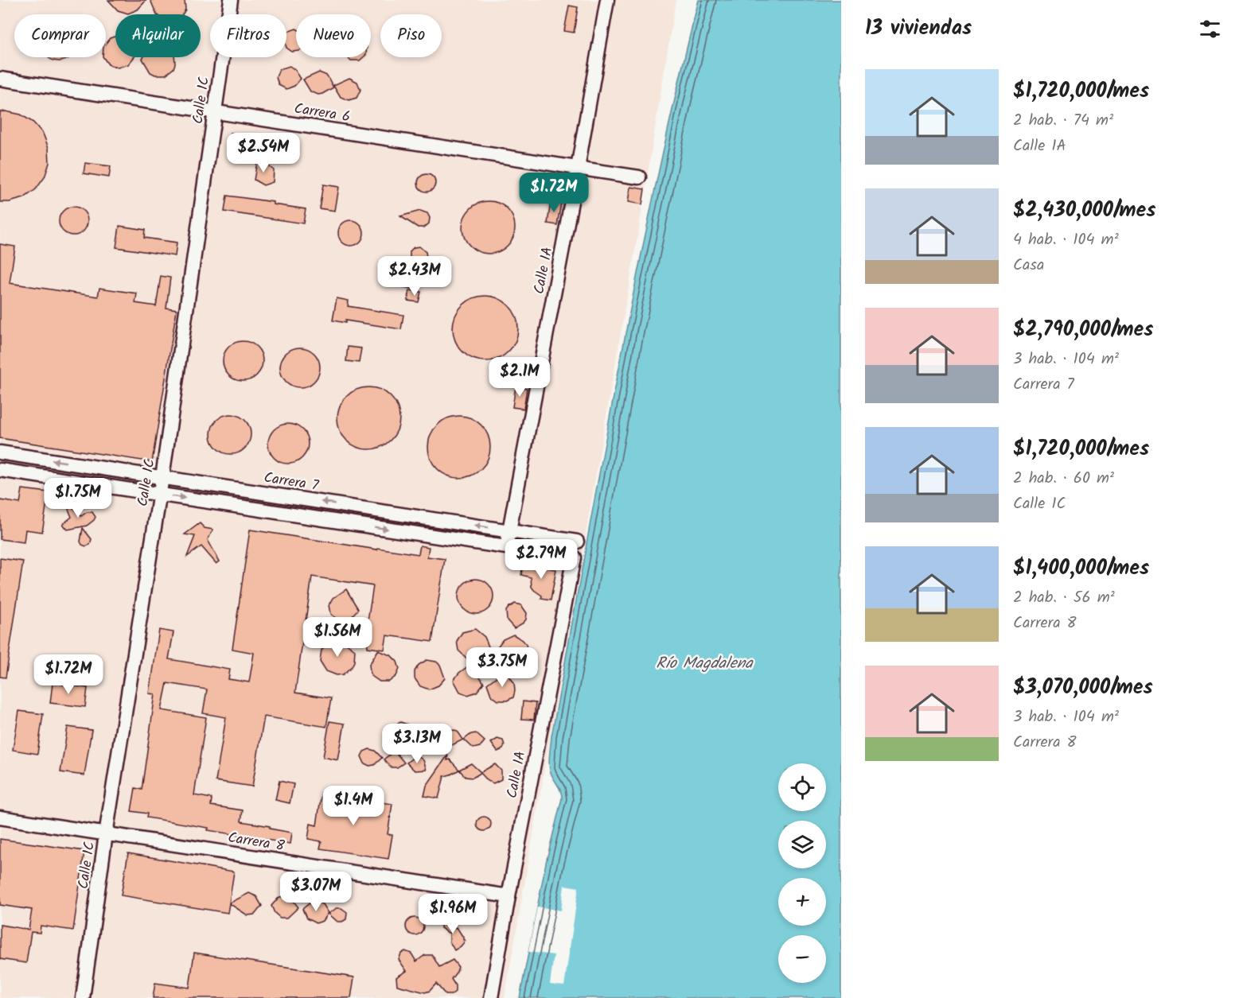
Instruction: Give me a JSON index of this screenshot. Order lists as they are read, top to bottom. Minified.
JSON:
{"streets":{"street":["Calle 1C","Carrera 6","Calle 1A","Carrera 7","Carrera 8"]},"crossings":[["Calle 1C","Carrera 6"],["Calle 1C","Carrera 7"],["Calle 1C","Carrera 8"],["Carrera 6","Calle 1A"],["Calle 1A","Carrera 7"],["Calle 1A","Carrera 8"]],"water":["Río Magdalena"],"page":{"heading":"13 viviendas","chip":["Comprar","Alquilar","Filtros","Nuevo","Piso"],"list":[{"name":"$1,720,000/mes","note":"2 hab. · 74 m² · Calle 1A"},{"name":"$2,430,000/mes","note":"4 hab. · 104 m² · Casa"},{"name":"$2,790,000/mes","note":"3 hab. · 104 m² · Carrera 7"},{"name":"$1,720,000/mes","note":"2 hab. · 60 m² · Calle 1C"},{"name":"$1,400,000/mes","note":"2 hab. · 56 m² · Carrera 8"},{"name":"$3,070,000/mes","note":"3 hab. · 104 m² · Carrera 8"}],"price":["$2.54M","$1.72M","$2.43M","$2.1M","$1.75M","$2.79M","$1.56M","$3.75M","$1.72M","$3.13M","$1.4M","$3.07M","$1.96M"],"map_buttons":["+","−"]}}
